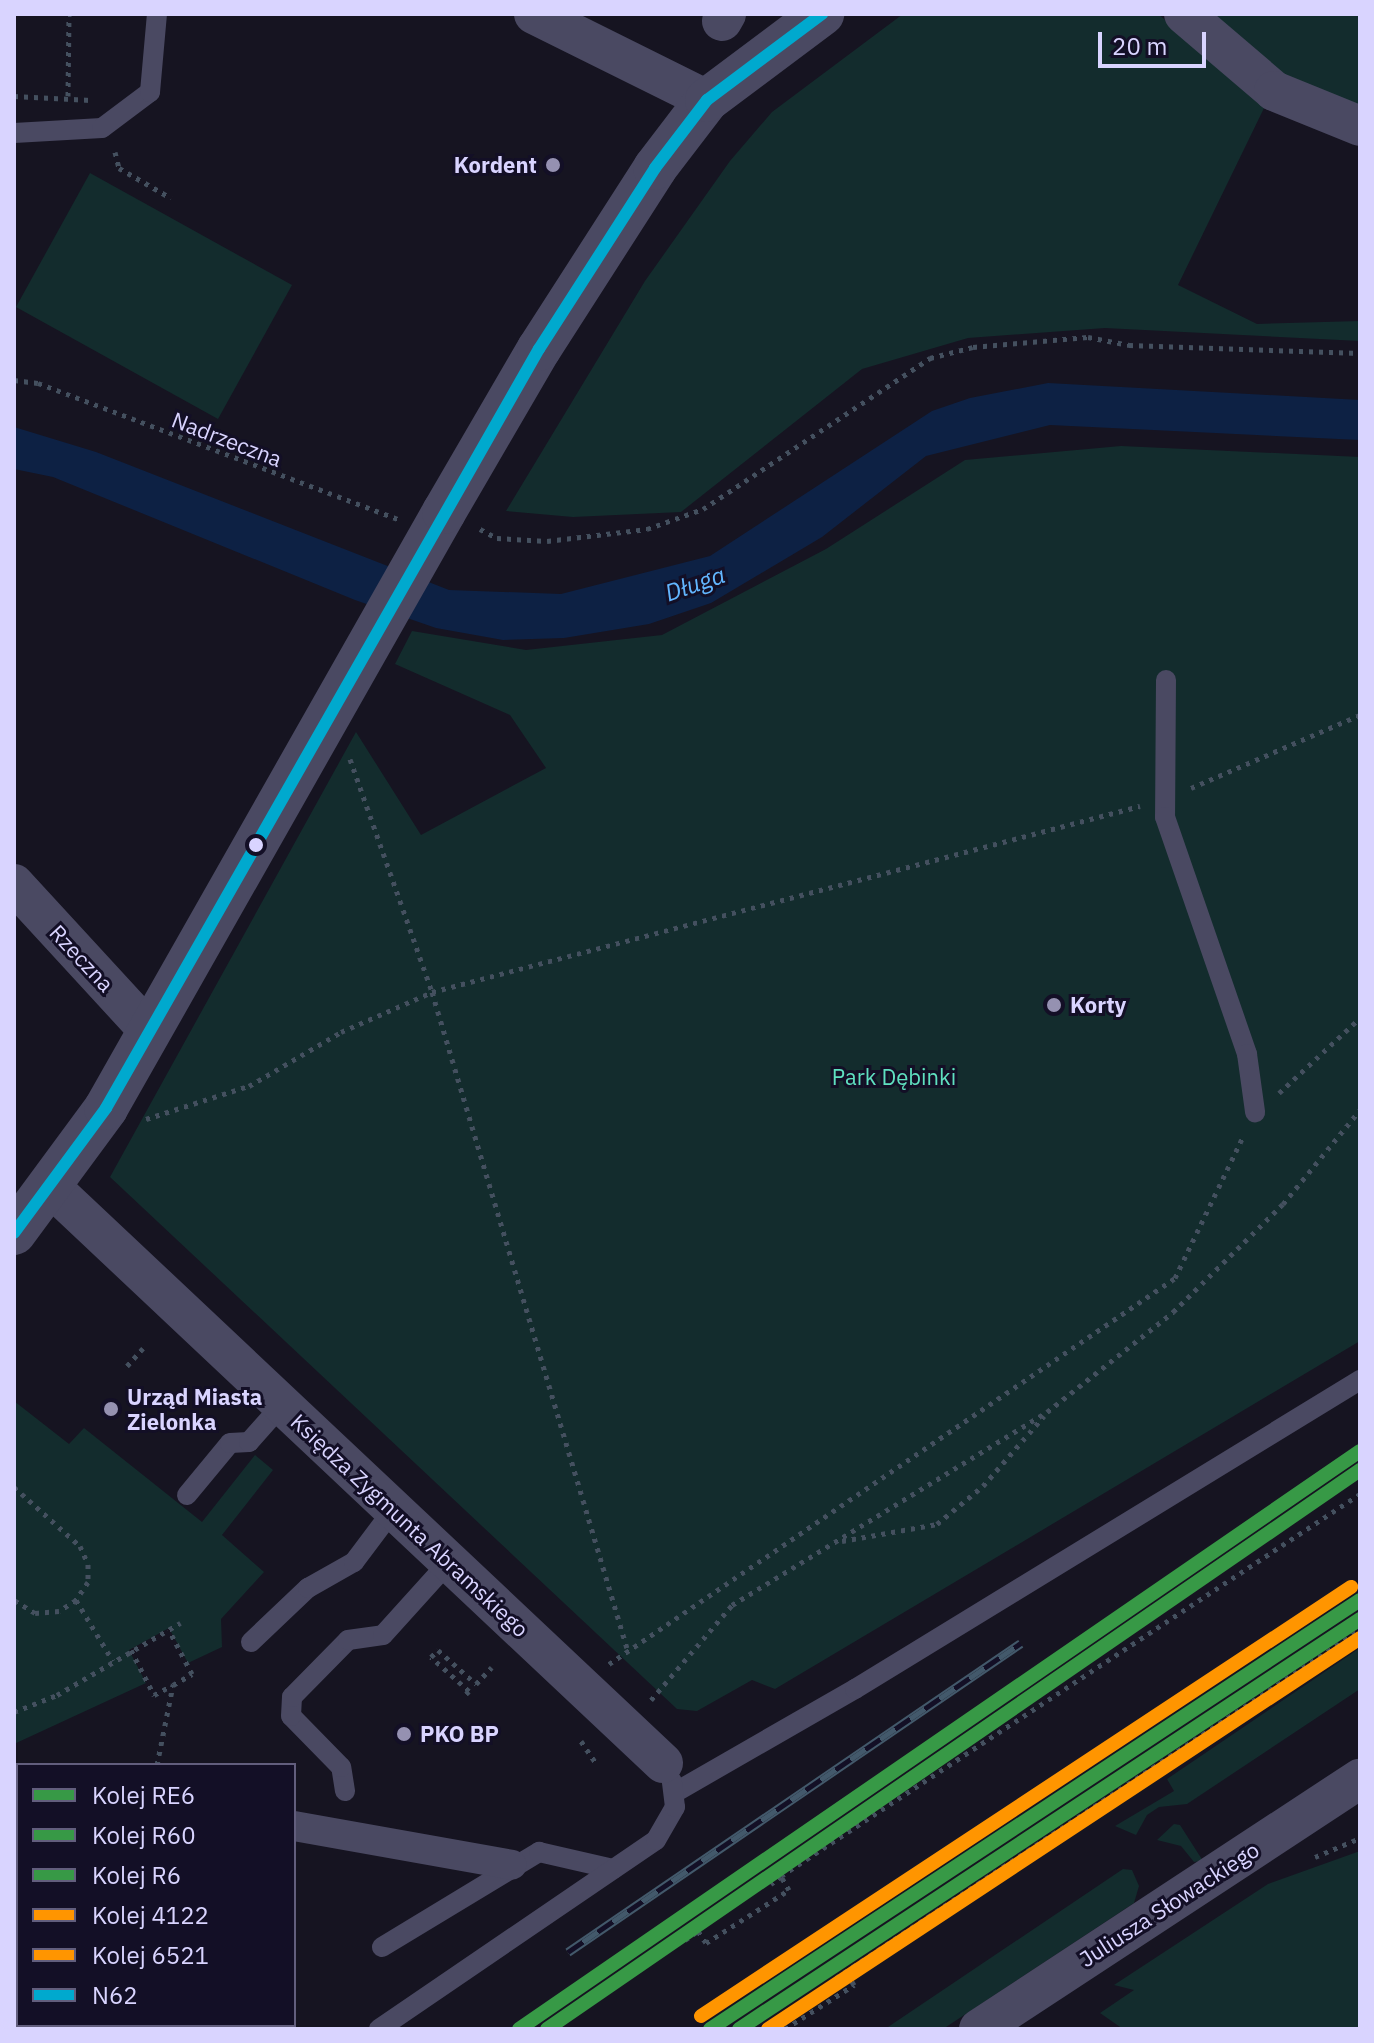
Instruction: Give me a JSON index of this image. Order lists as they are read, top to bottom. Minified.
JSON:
{"streets":{"street":["Rzeczna","Księdza Zygmunta Abramskiego","Juliusza Słowackiego"],"path":["Nadrzeczna"]},"water":["Długa"],"parks":["Park Dębinki"],"places":["Kordent","Korty","Urząd Miasta Zielonka","PKO BP"],"lines":["transit line N62","rail line R60","rail line R6","rail line 4122","rail line RE6","rail line 6521"],"legend":["Kolej RE6","Kolej R60","Kolej R6","Kolej 4122","Kolej 6521","N62"],"scale_bar":"20 m"}
